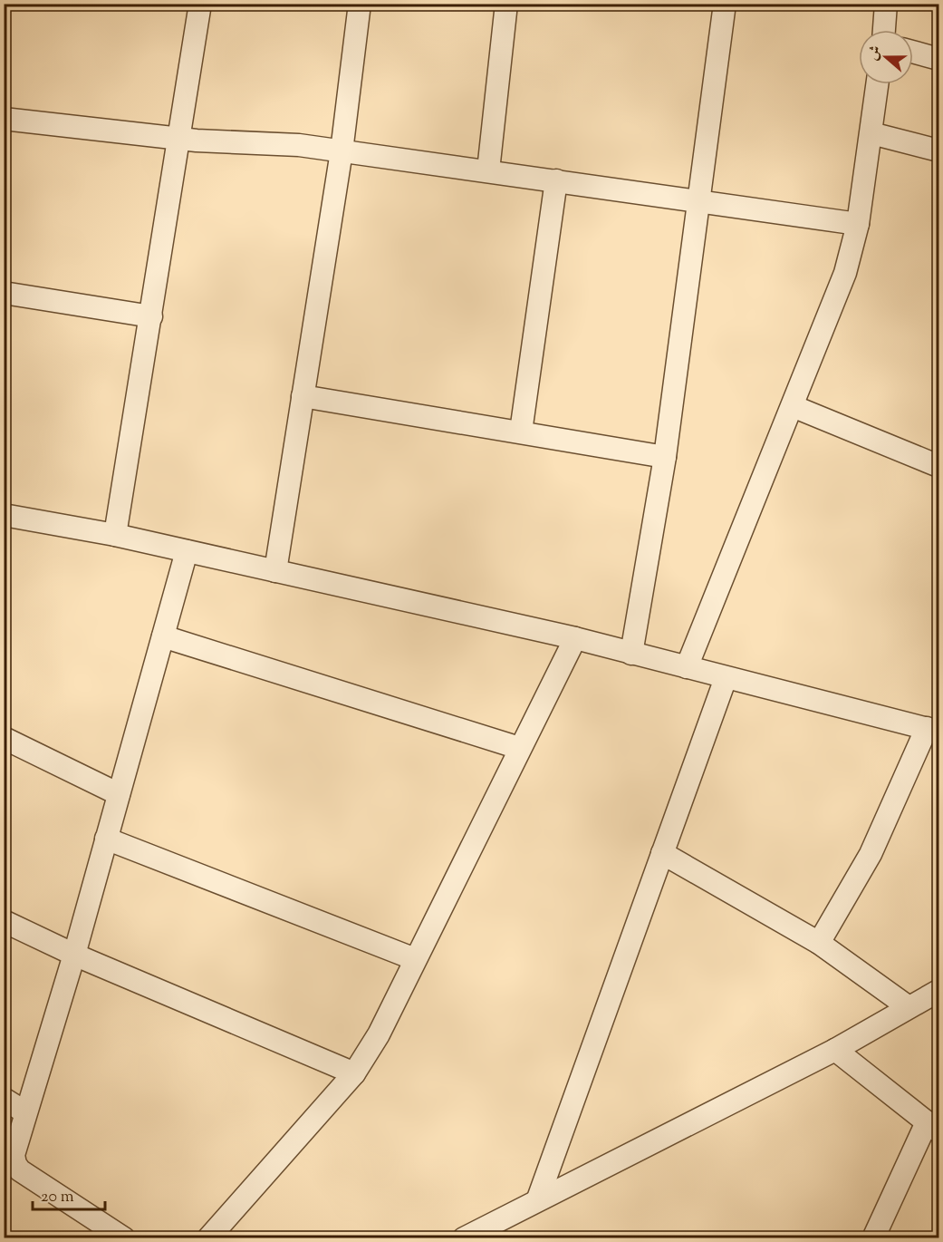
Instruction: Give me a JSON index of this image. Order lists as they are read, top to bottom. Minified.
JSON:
{"scale_bar":"20 m","north":"left"}
